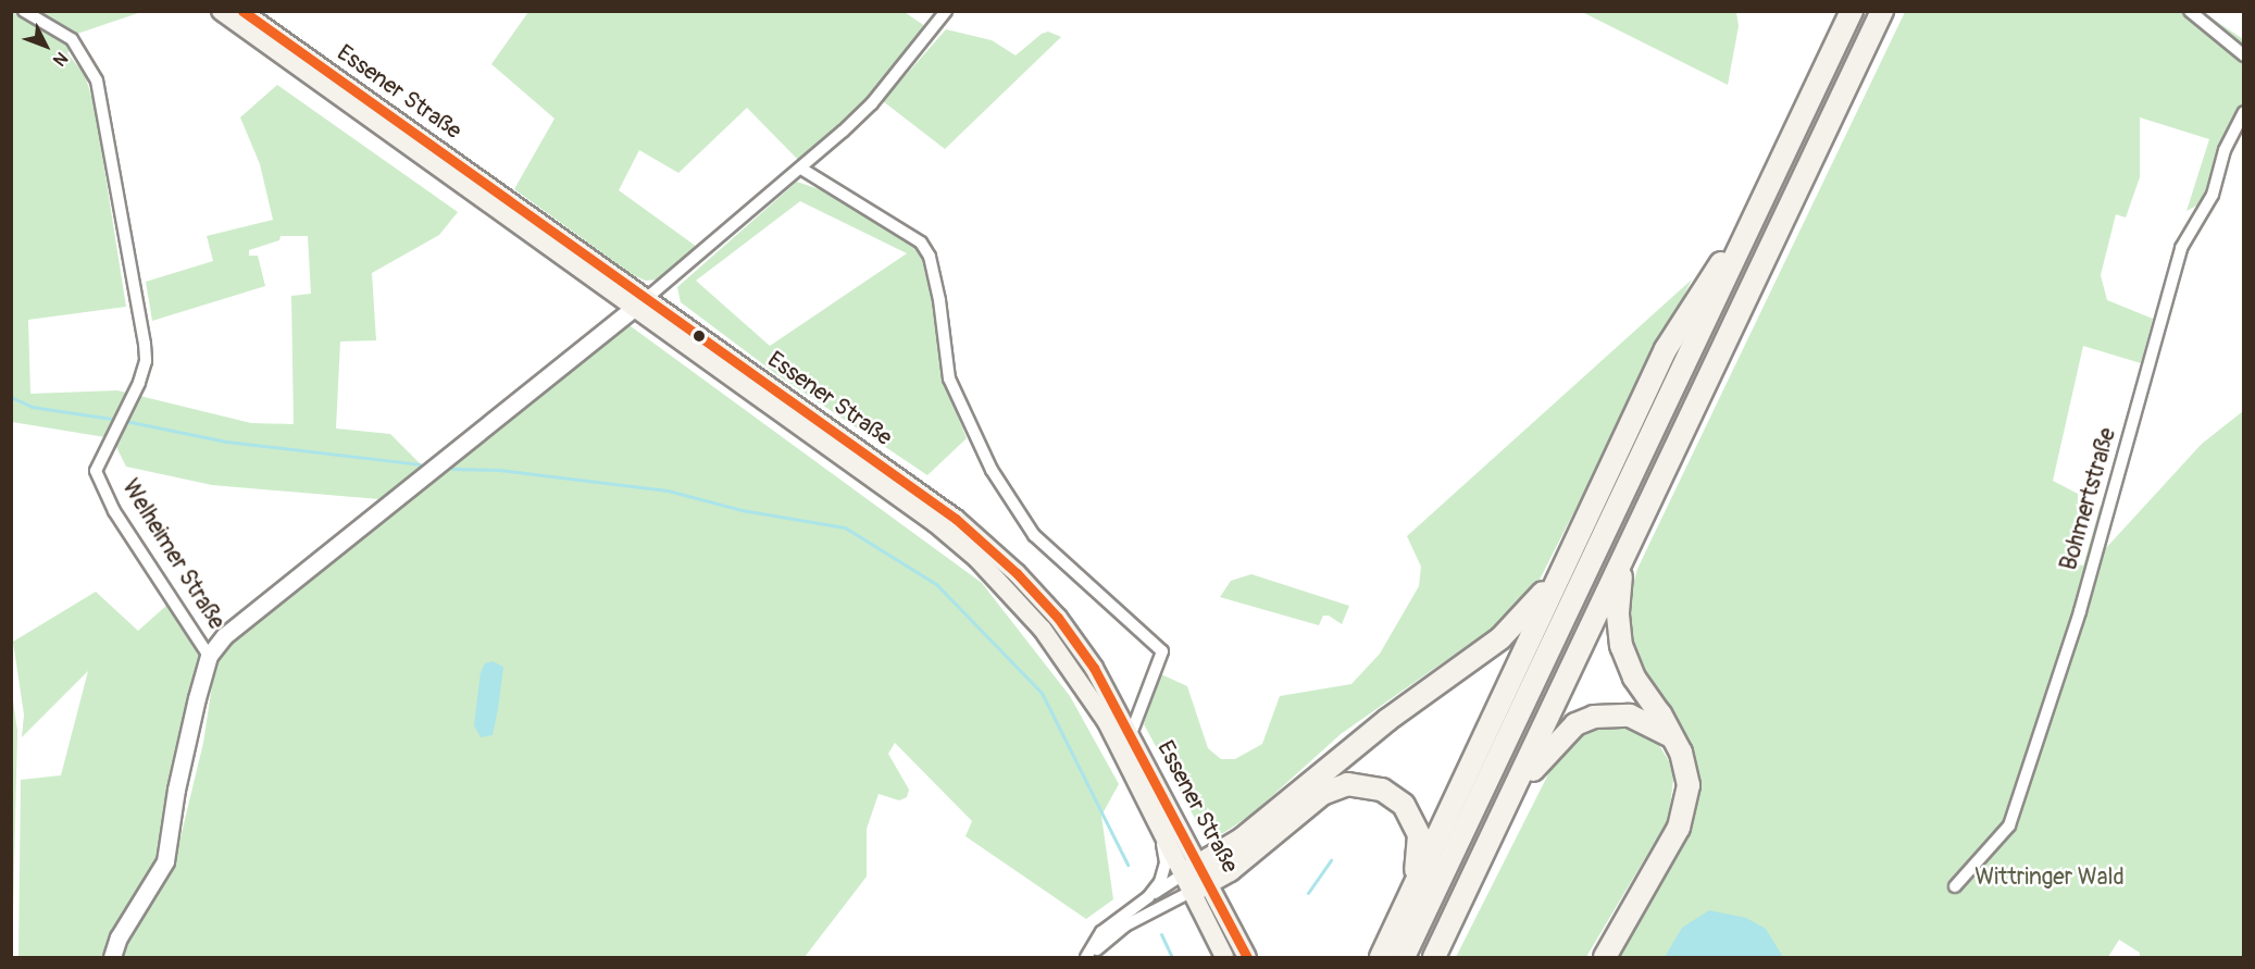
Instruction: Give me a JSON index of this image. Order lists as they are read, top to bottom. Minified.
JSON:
{"streets":{"main road":["Essener Straße"],"street":["Bohmertstraße","Welheimer Straße"]},"parks":["Wittringer Wald"],"north":"bottom right"}
